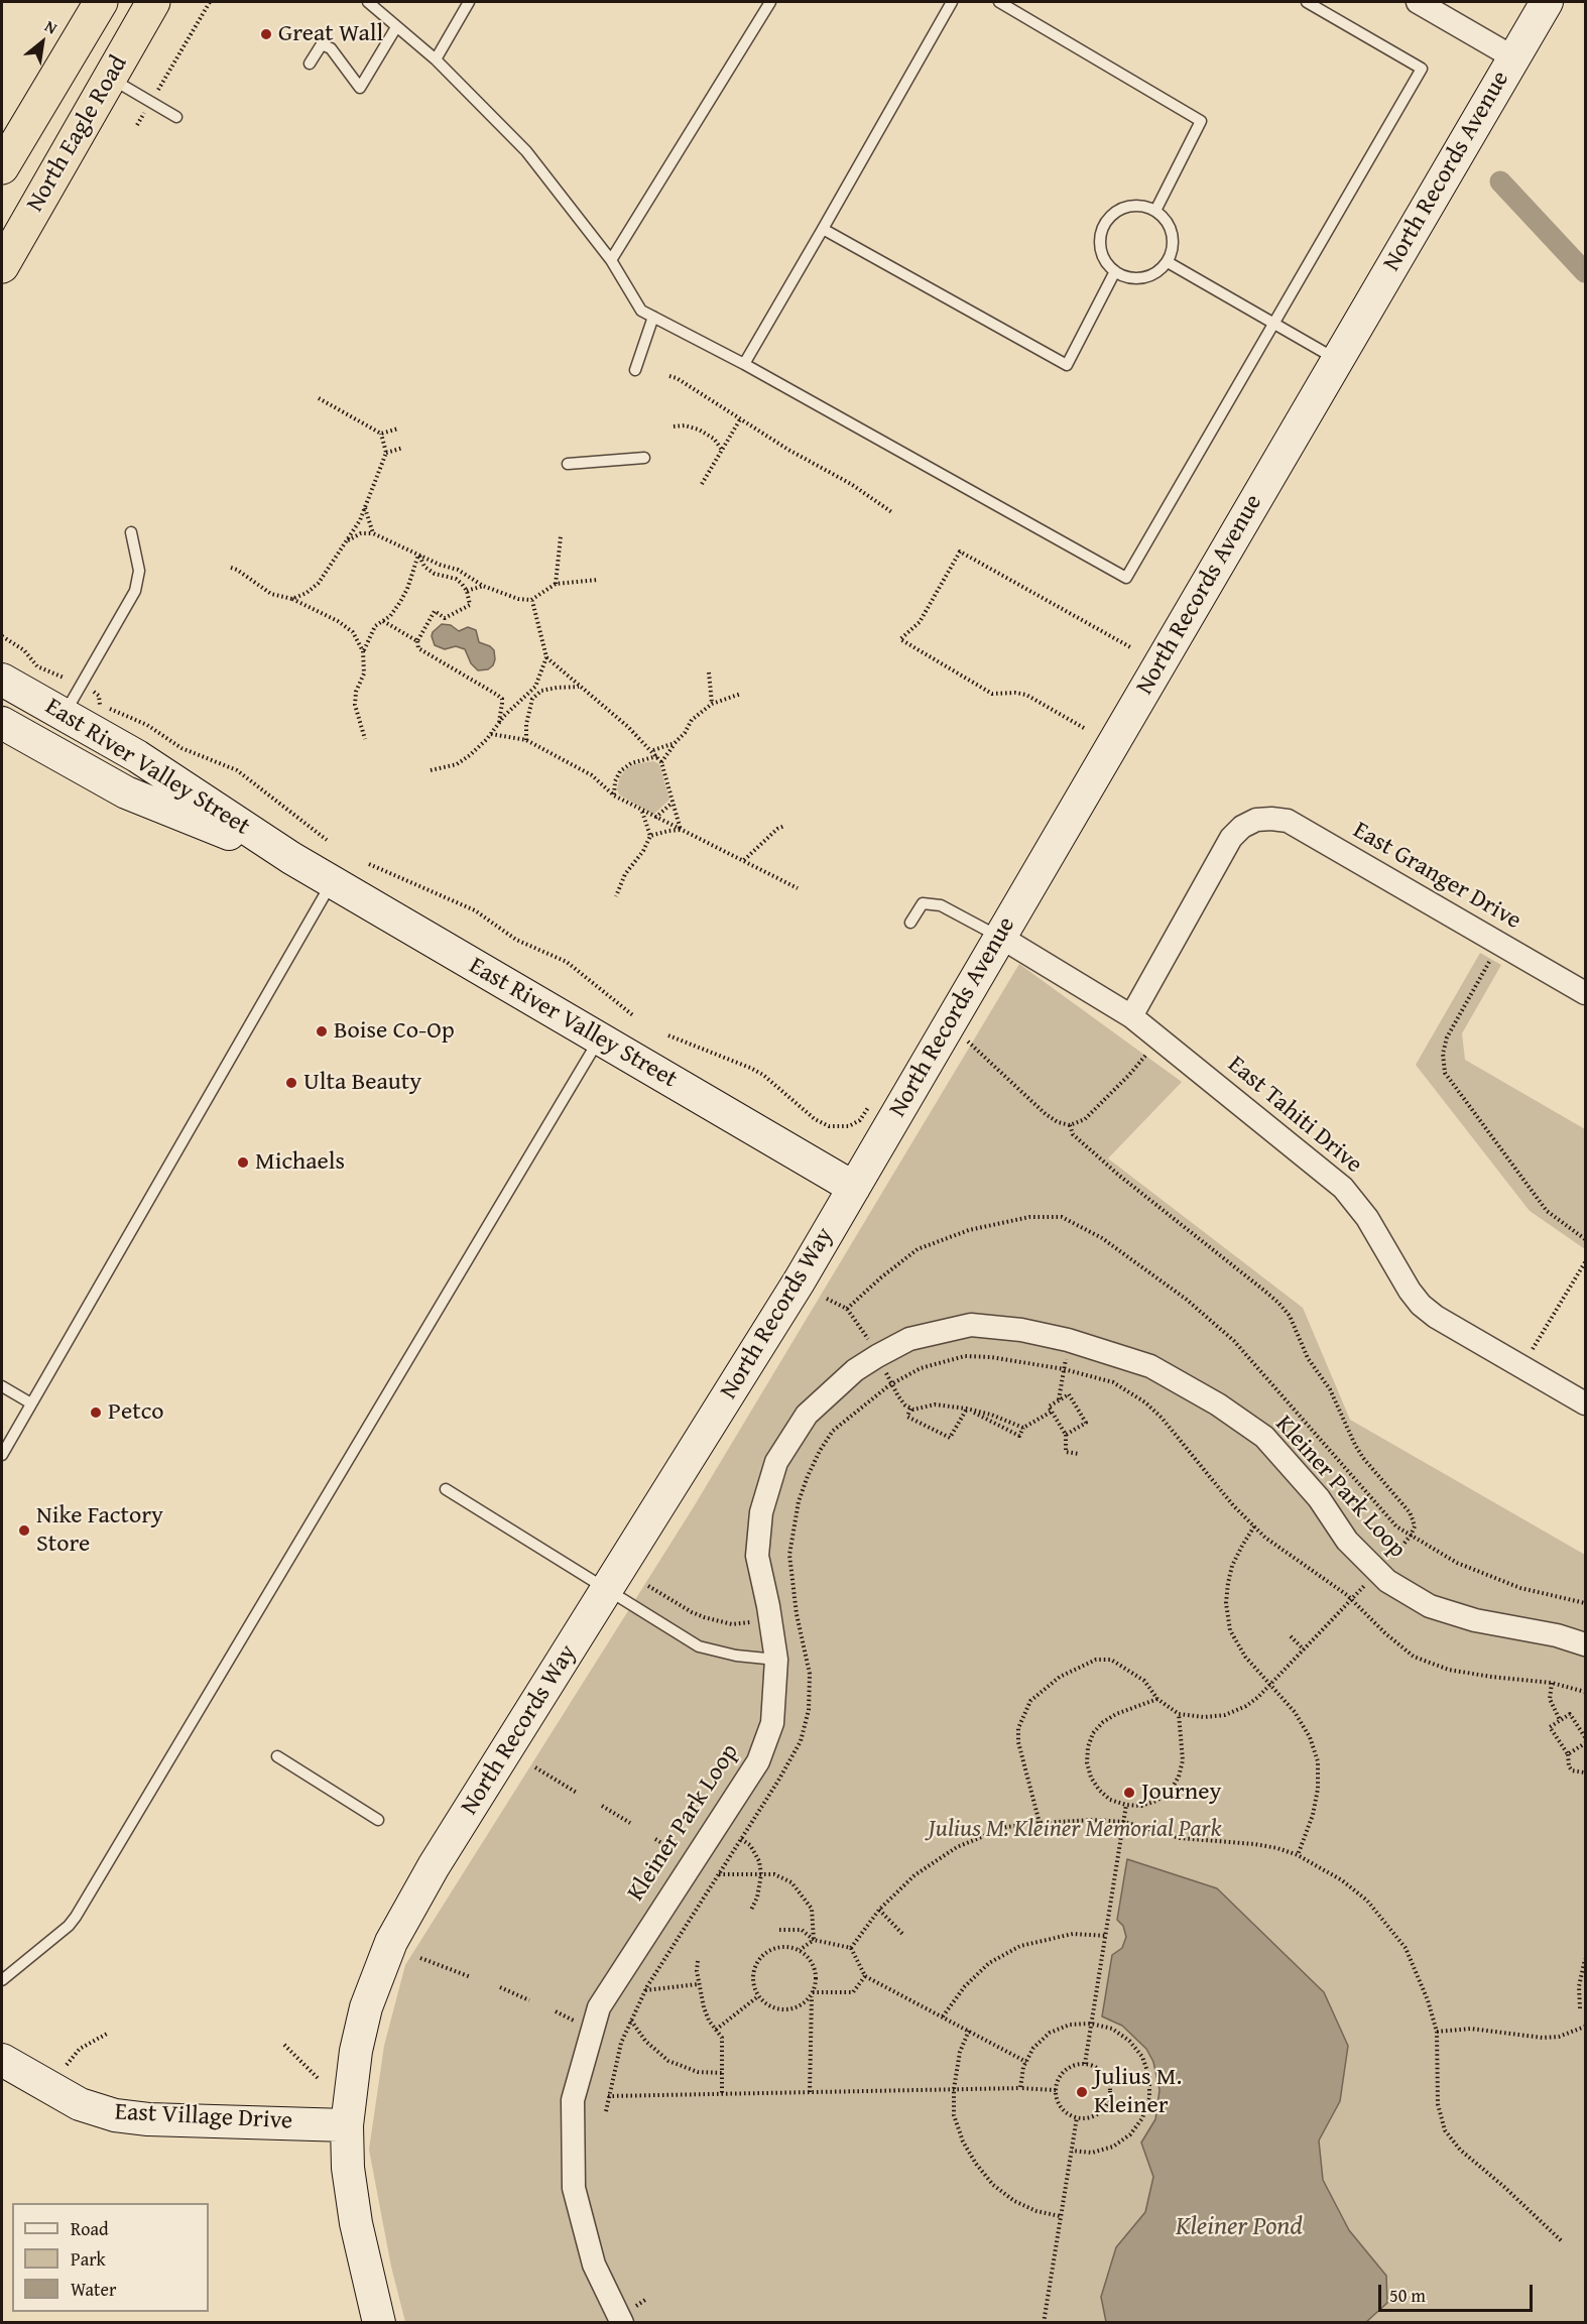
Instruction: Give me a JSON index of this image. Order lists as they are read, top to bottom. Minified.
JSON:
{"streets":{"highway":["North Eagle Road"],"street":["North Records Avenue","East River Valley Street","East Granger Drive","East Tahiti Drive","North Records Way","Kleiner Park Loop","East Village Drive"]},"crossings":[["North Records Avenue","East River Valley Street"],["North Records Avenue","East Tahiti Drive"],["North Records Avenue","North Records Way"],["East River Valley Street","North Records Way"],["East Granger Drive","East Tahiti Drive"],["North Records Way","East Village Drive"]],"water":["Kleiner Pond"],"parks":["Julius M. Kleiner Memorial Park"],"places":["Great Wall","Boise Co-Op","Ulta Beauty","Michaels","Petco","Nike Factory Store","Journey","Julius M. Kleiner"],"legend":["Road","Park","Water"],"scale_bar":"50 m","north":"top right"}
